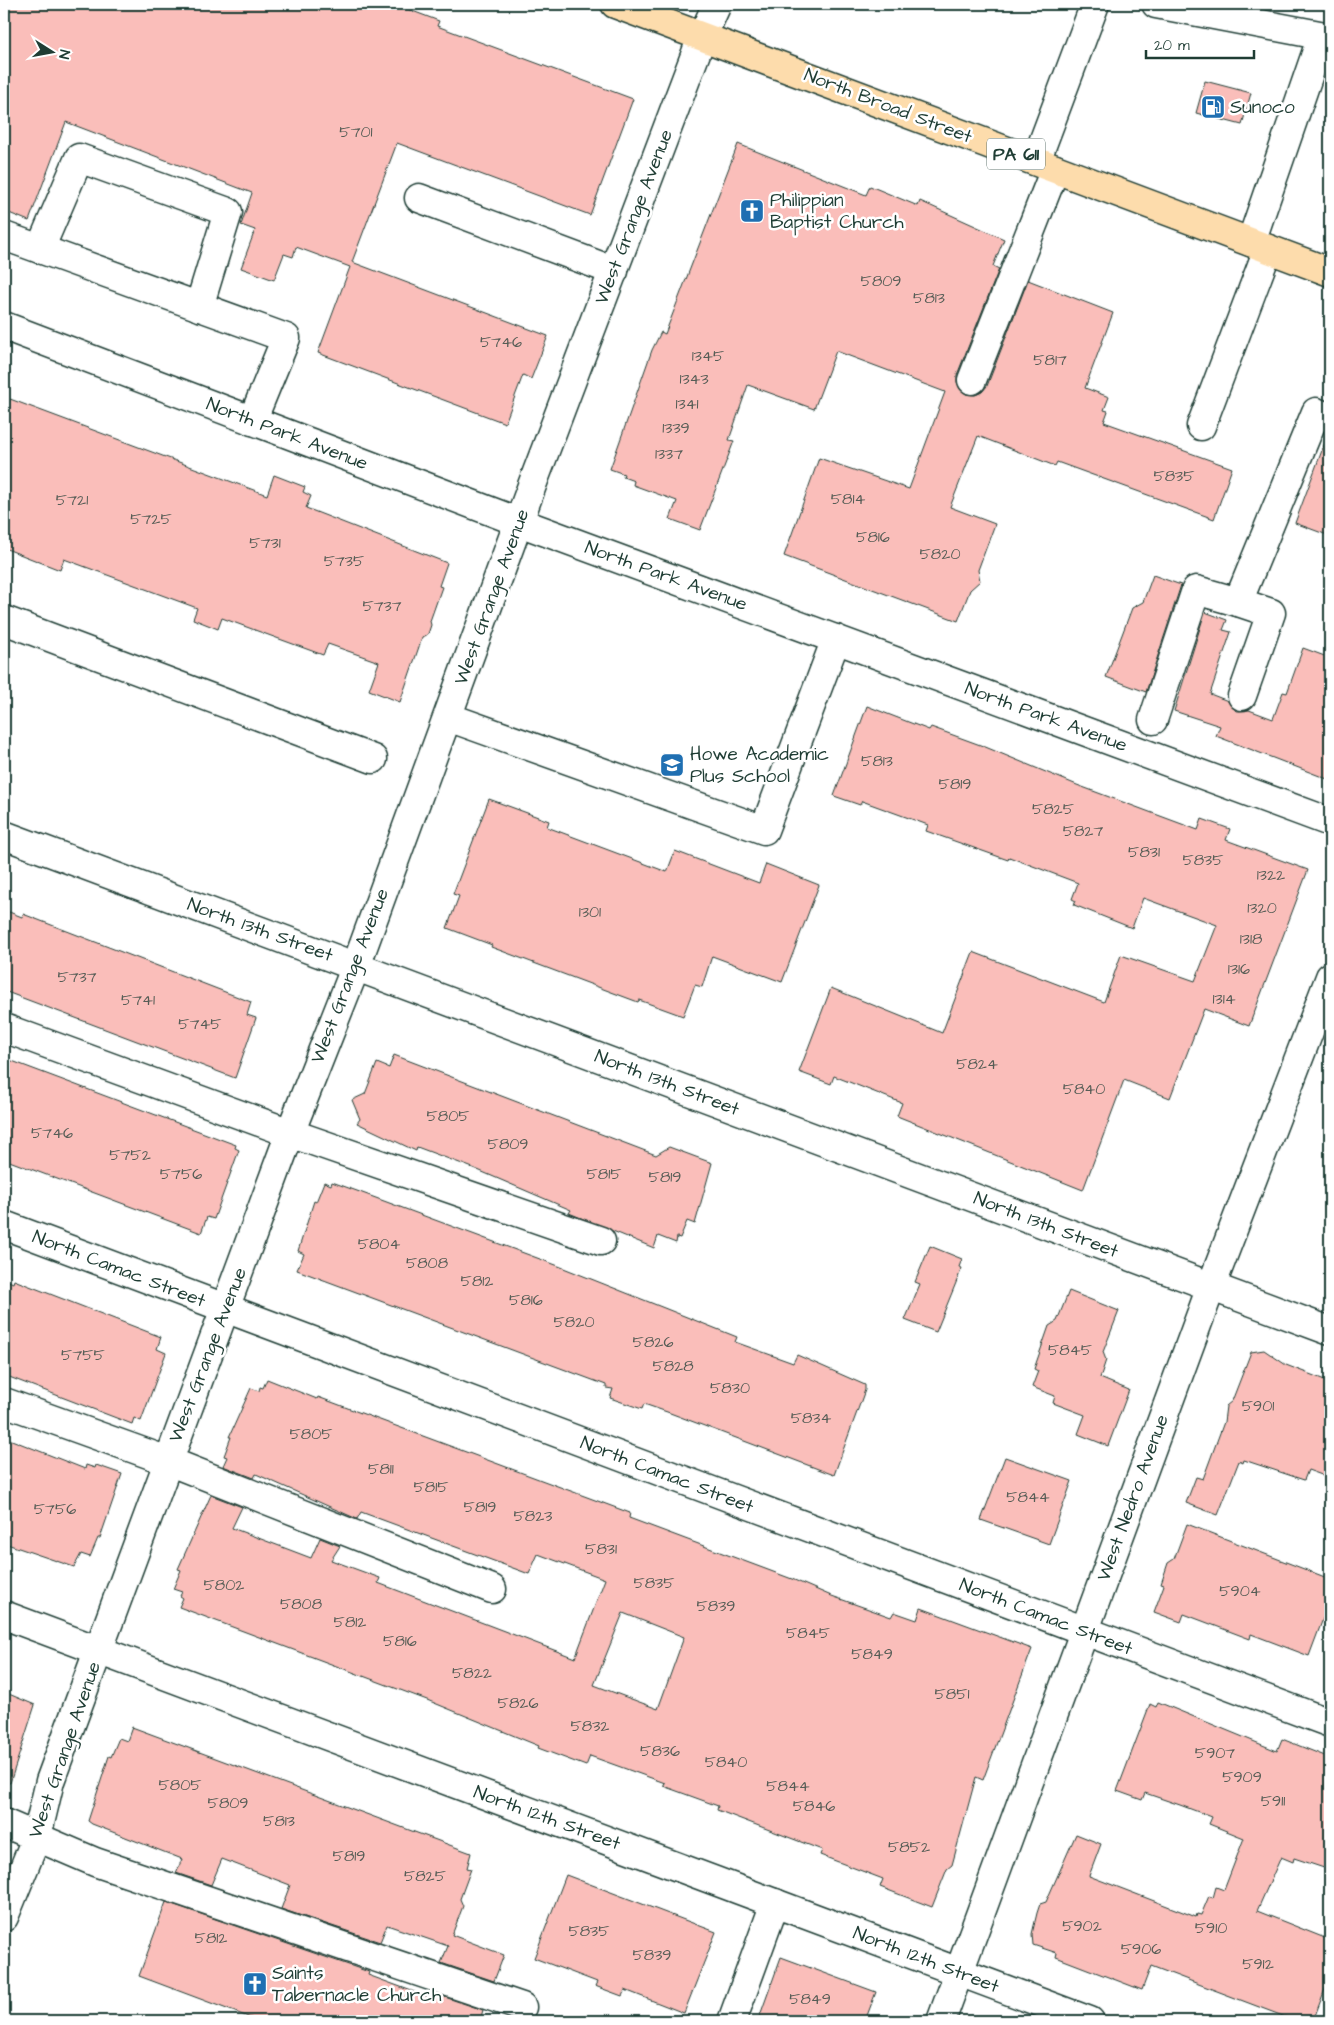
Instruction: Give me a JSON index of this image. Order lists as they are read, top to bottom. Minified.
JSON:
{"streets":{"main road":["North Broad Street","PA 611"],"street":["West Grange Avenue","North Park Avenue","North 13th Street","North Camac Street","West Nedro Avenue","North 12th Street"]},"crossings":[["North Broad Street","West Grange Avenue"],["West Grange Avenue","North Park Avenue"],["West Grange Avenue","North 13th Street"],["West Grange Avenue","North Camac Street"],["West Grange Avenue","North 12th Street"],["North 13th Street","West Nedro Avenue"],["North Camac Street","West Nedro Avenue"],["West Nedro Avenue","North 12th Street"]],"places":{"fuel station":["Sunoco"],"church":["Philippian Baptist Church","Saints Tabernacle Church"],"school or university":["Howe Academic Plus School"]},"house_numbers":["5701","5809","5813","5746","1345","5817","1343","1341","1339","1337","5835","5814","5721","5725","5816","5731","5820","5735","5737","5813","5819","5825","5827","5831","5835","1322","1320","1301","1318","1316","5737","1314","5741","5745","5824","5840","5805","5746","5809","5752","5756","5815","5819","5804","5808","5812","5816","5820","5826","5845","5755","5828","5830","5901","5834","5805","5811","5815","5844","5819","5756","5823","5831","5835","5802","5904","5808","5839","5812","5845","5816","5849","5822","5851","5826","5832","5836","5907","5840","5909","5805","5844","5911","5809","5846","5813","5852","5819","5825","5902","5910","5835","5812","5906","5839","5912","5849"],"scale_bar":"20 m","north":"right"}
